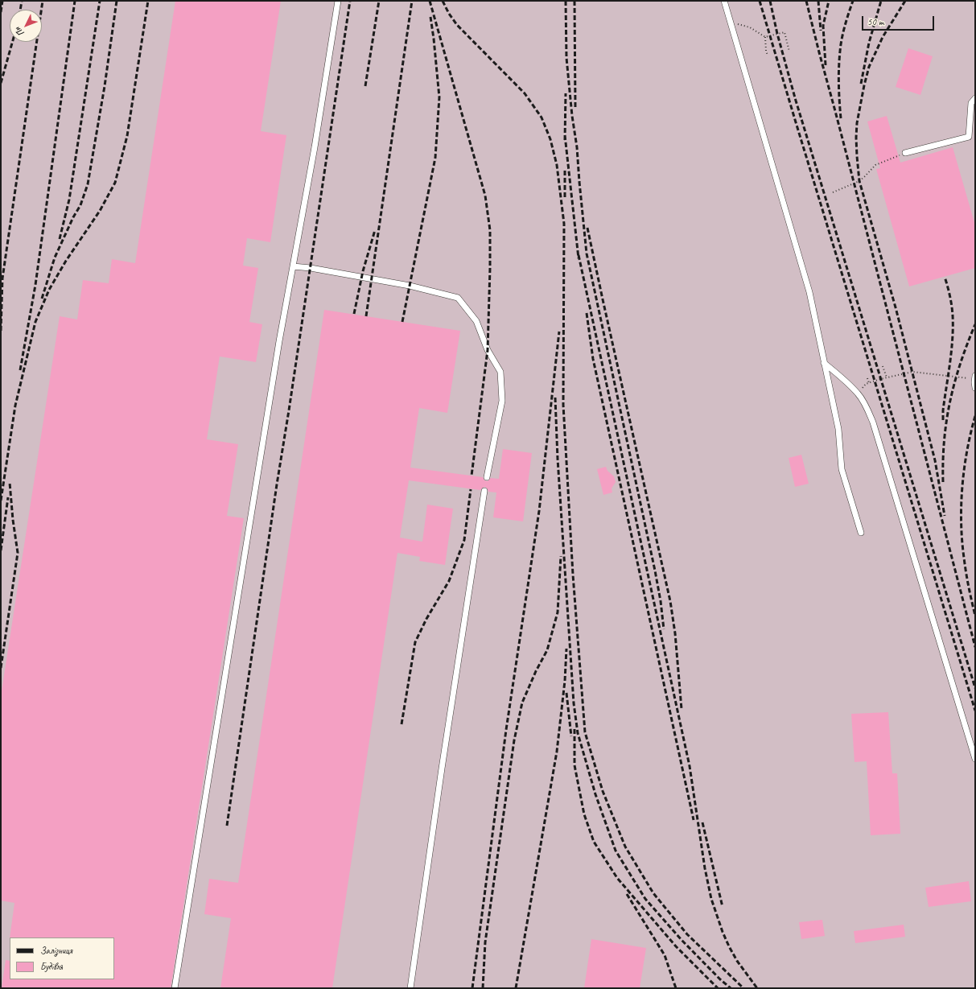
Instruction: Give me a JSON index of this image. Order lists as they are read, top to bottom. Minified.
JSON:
{"legend":["Залізниця","Будівля"],"scale_bar":"50 m","north":"bottom left"}
